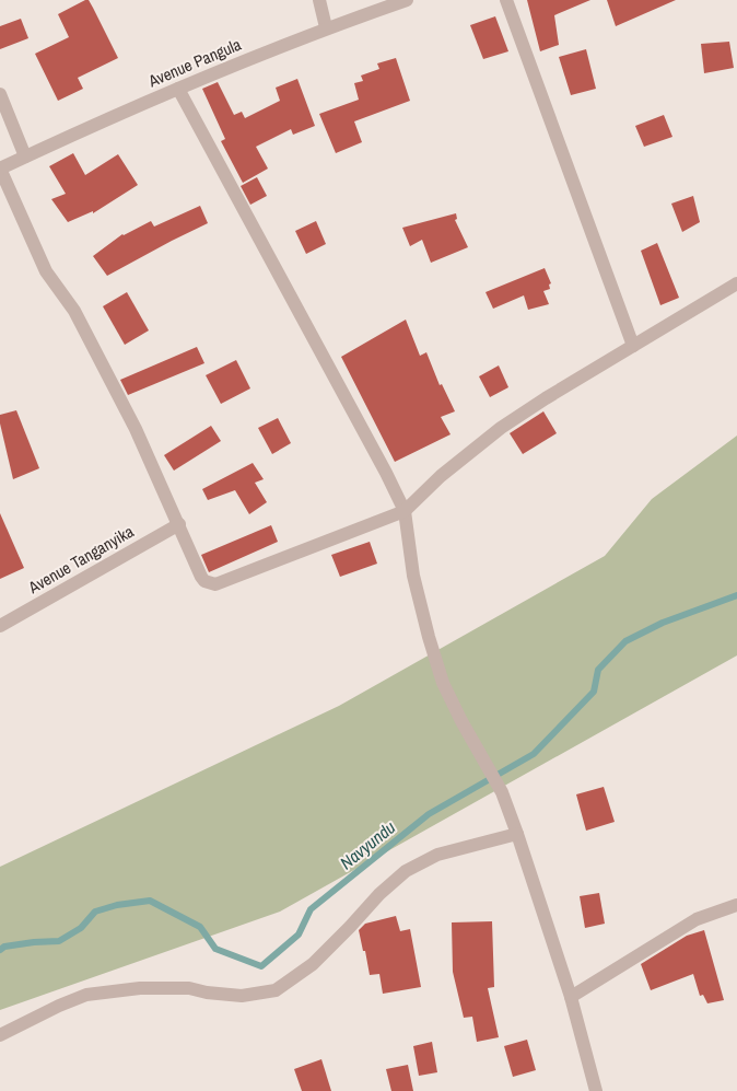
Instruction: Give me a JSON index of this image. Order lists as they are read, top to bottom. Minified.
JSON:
{"streets":{"street":["Avenue Pangula","Avenue Tanganyika"]},"water":["Navyundu"]}
